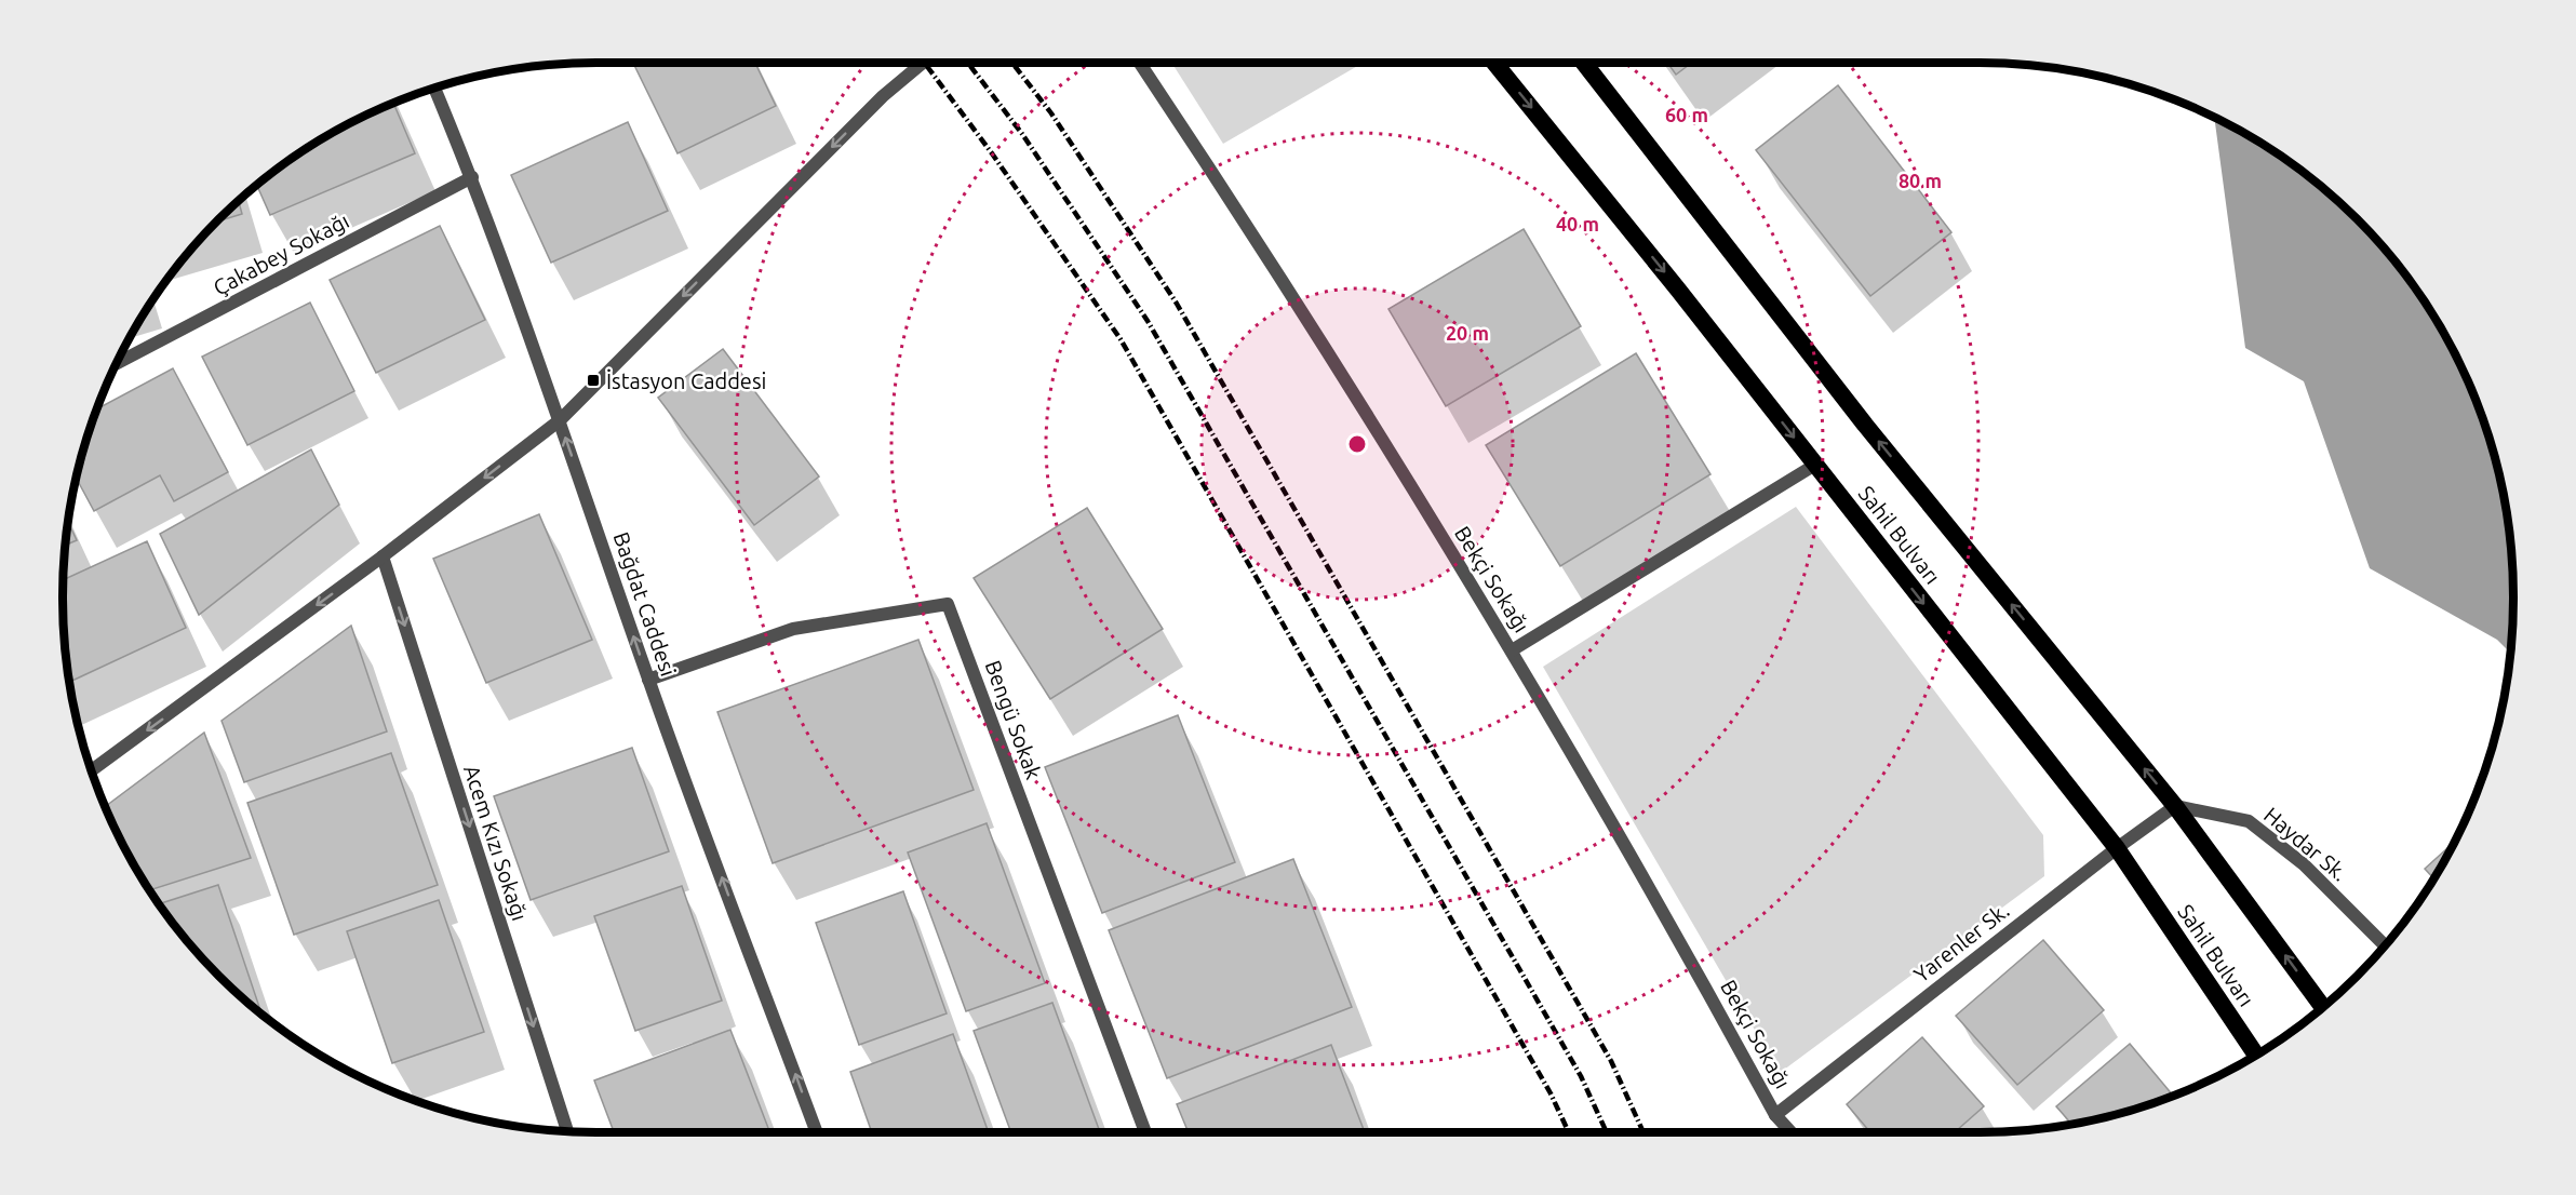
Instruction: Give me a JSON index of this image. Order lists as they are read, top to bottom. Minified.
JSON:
{"streets":{"highway":["Sahil Bulvarı"],"street":["Çakabey Sokağı","Bekçi Sokağı","Bağdat Caddesi","Bengü Sokak","Acem Kızı Sokağı","Haydar Sk.","Yarenler Sk."]},"crossings":[["Çakabey Sokağı","Bağdat Caddesi"],["Sahil Bulvarı","Haydar Sk."],["Sahil Bulvarı","Yarenler Sk."],["Bekçi Sokağı","Yarenler Sk."],["Bağdat Caddesi","Bengü Sokak"],["Haydar Sk.","Yarenler Sk."]],"one_way":["Bağdat Caddesi","Acem Kızı Sokağı"],"places":{"transit":["İstasyon Caddesi"]},"rings":["60 m","80 m","40 m","20 m"]}
